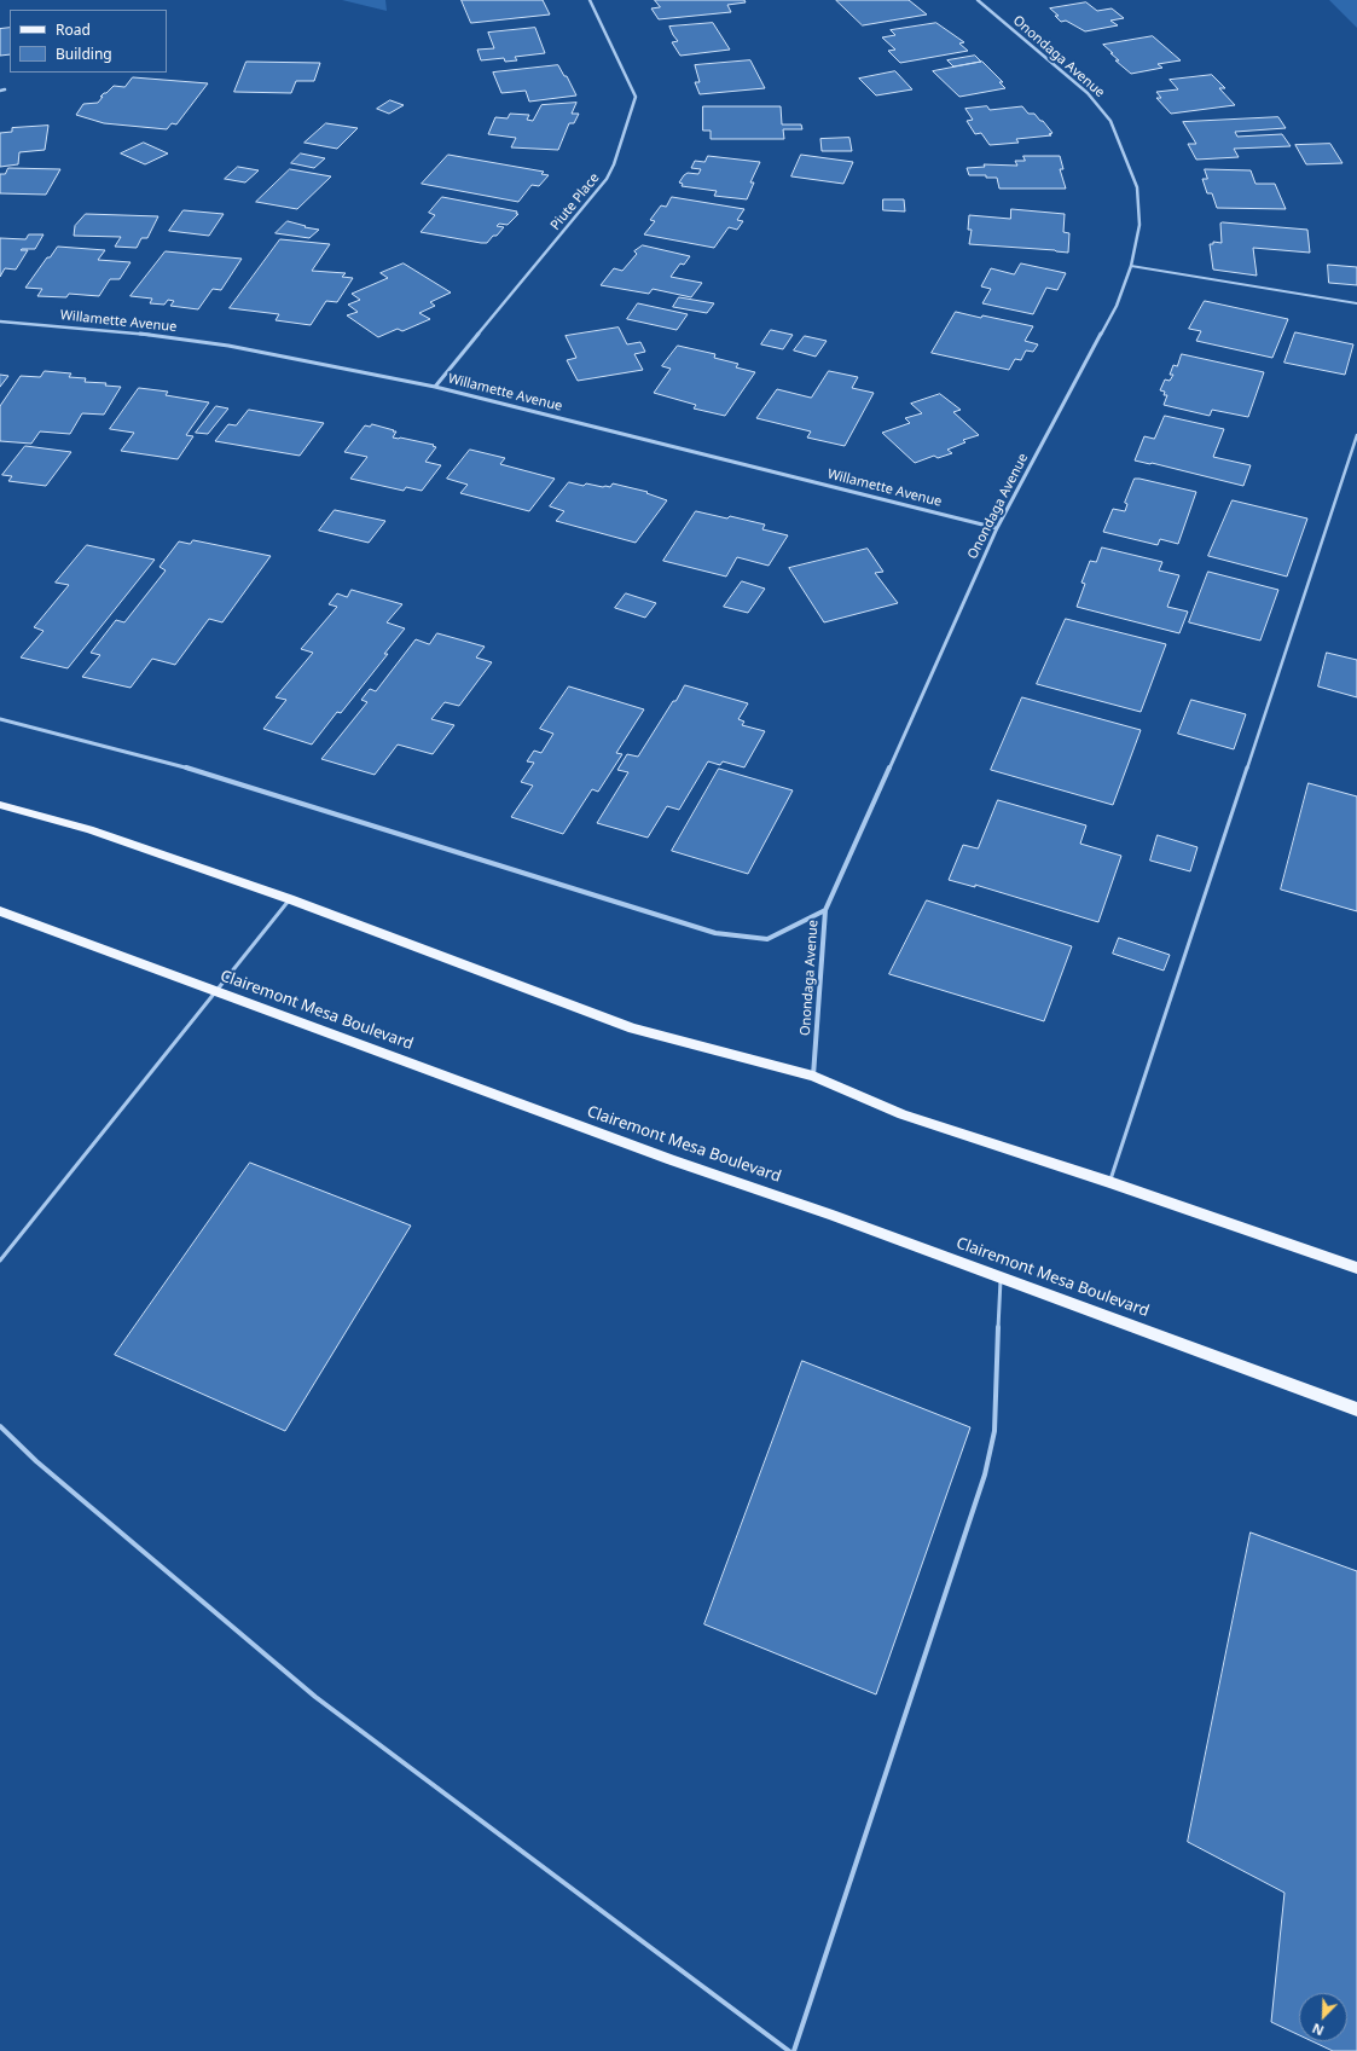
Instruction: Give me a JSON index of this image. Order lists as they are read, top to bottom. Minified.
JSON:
{"streets":{"main road":["Clairemont Mesa Boulevard"],"street":["Onondaga Avenue","Piute Place","Willamette Avenue"]},"crossings":[["Onondaga Avenue","Willamette Avenue"],["Piute Place","Willamette Avenue"]],"legend":["Road","Building"],"north":"bottom left"}
